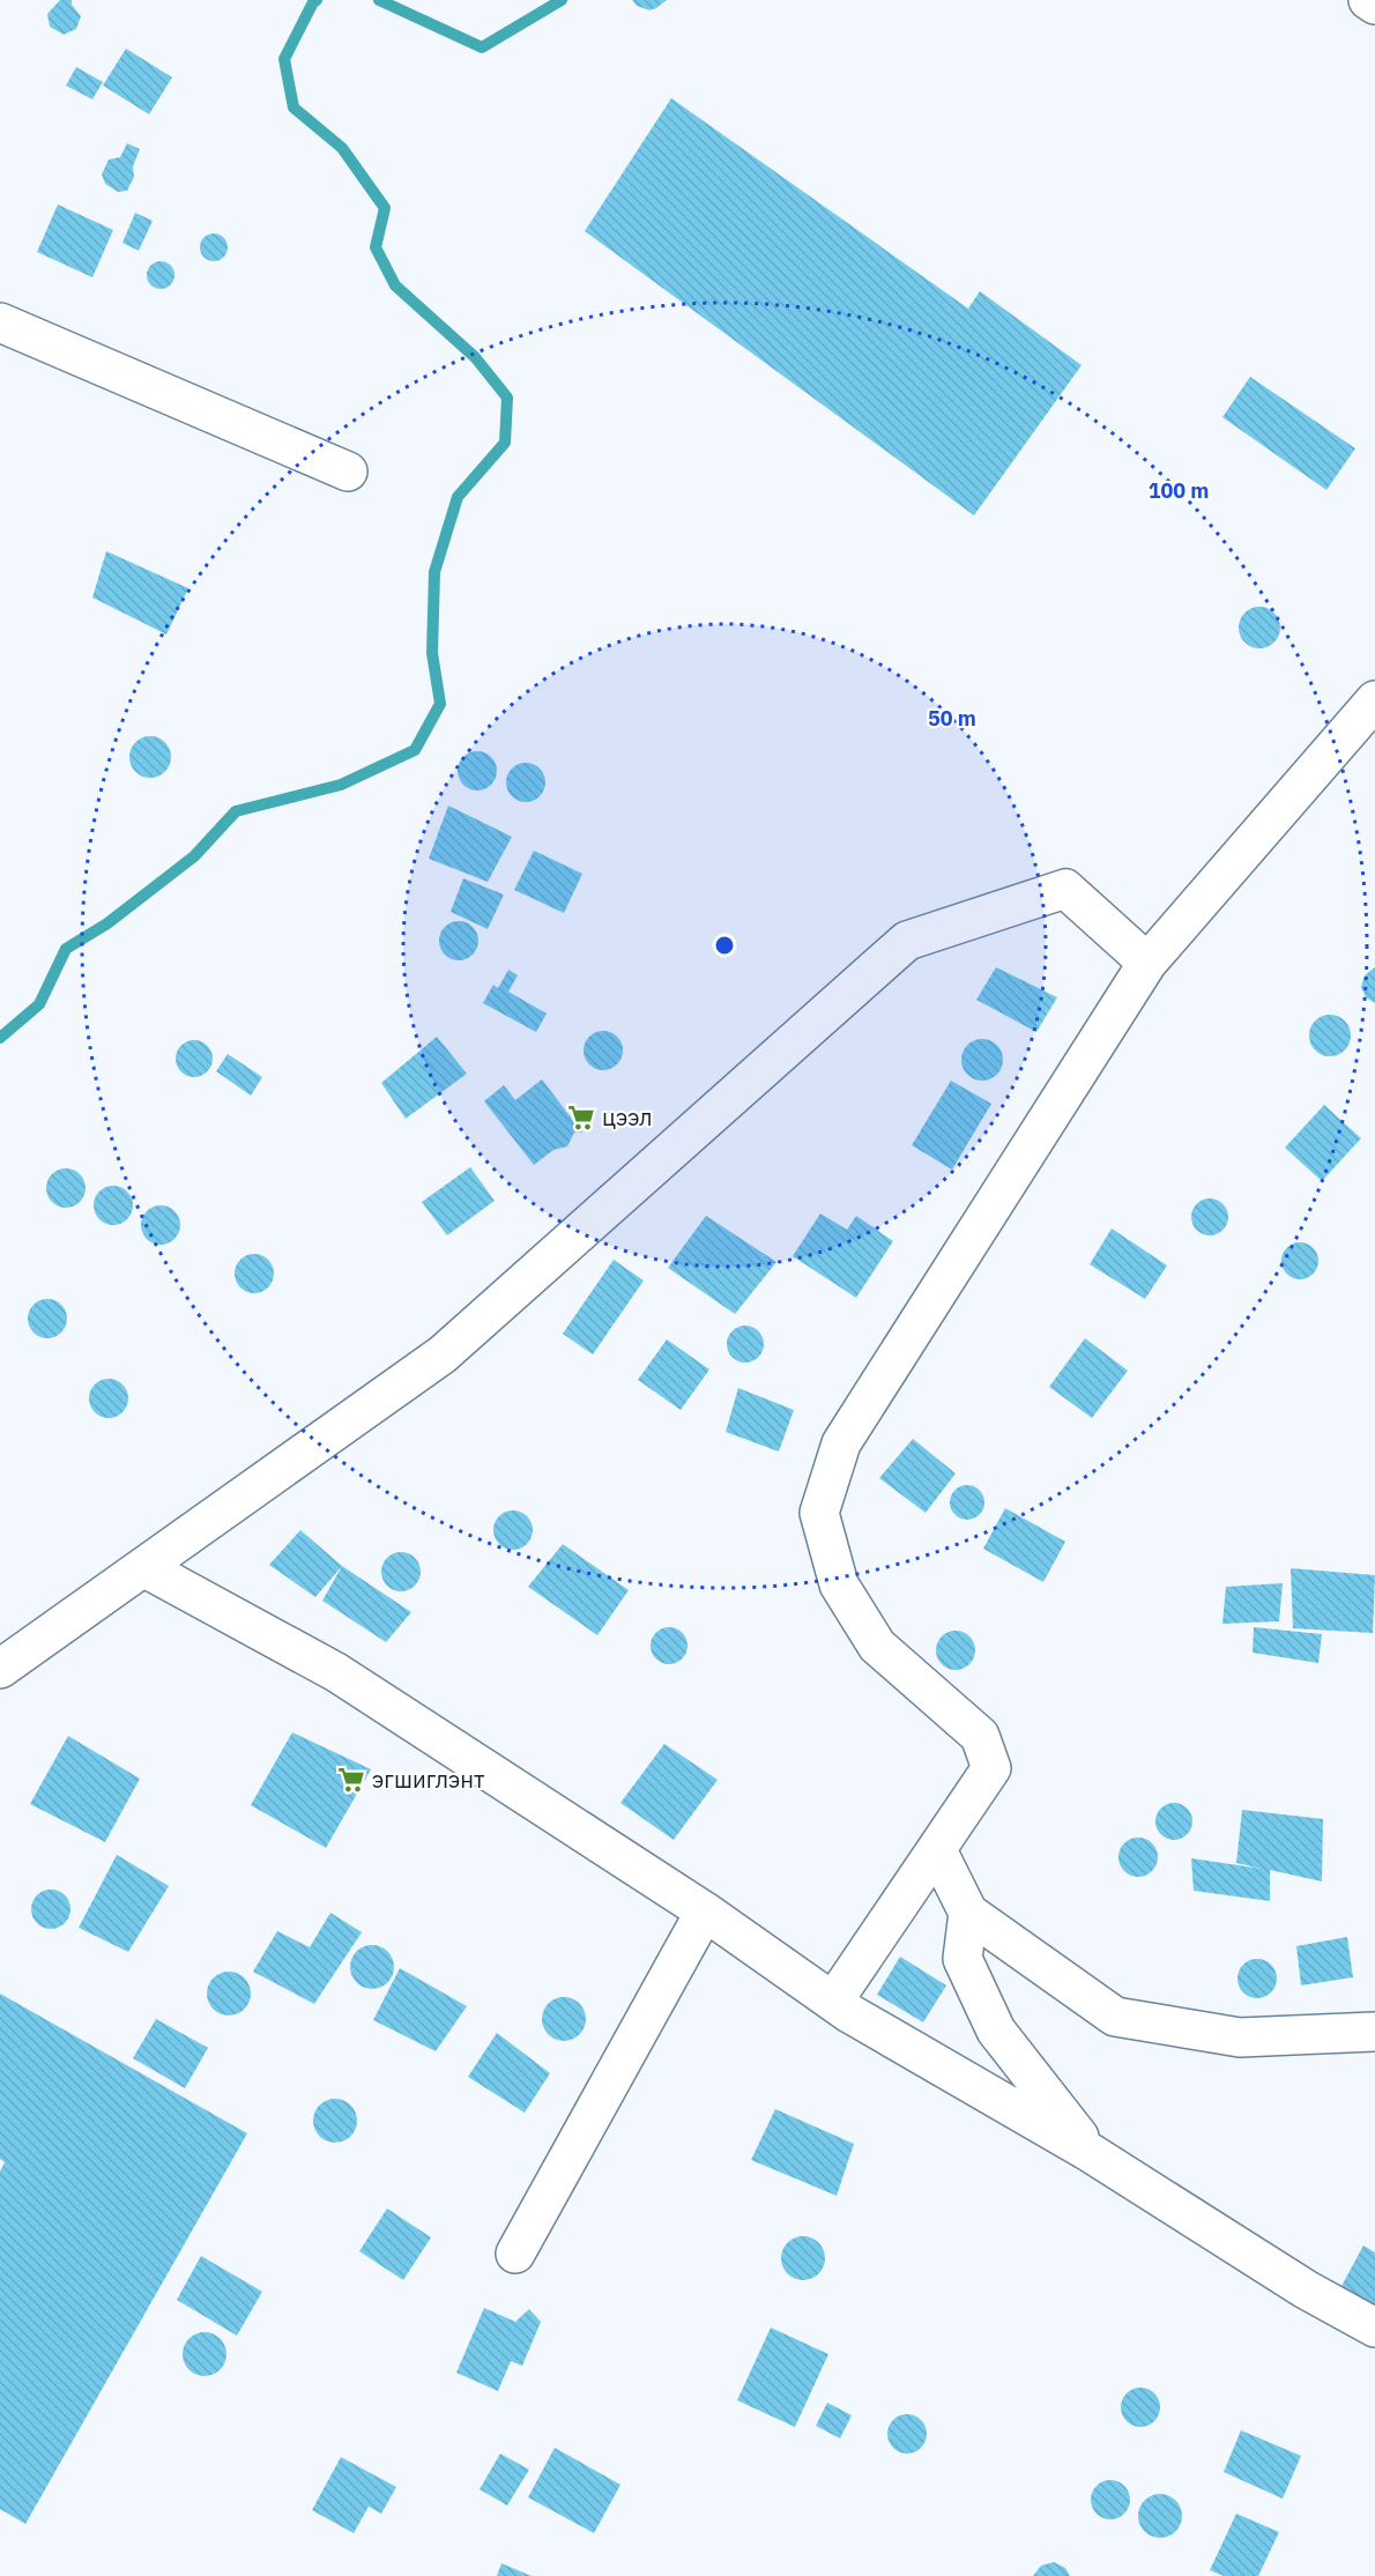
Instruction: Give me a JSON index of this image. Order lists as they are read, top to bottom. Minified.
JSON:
{"places":{"supermarket":["цээл","эгшиглэнт"]},"rings":["100 m","50 m"]}
